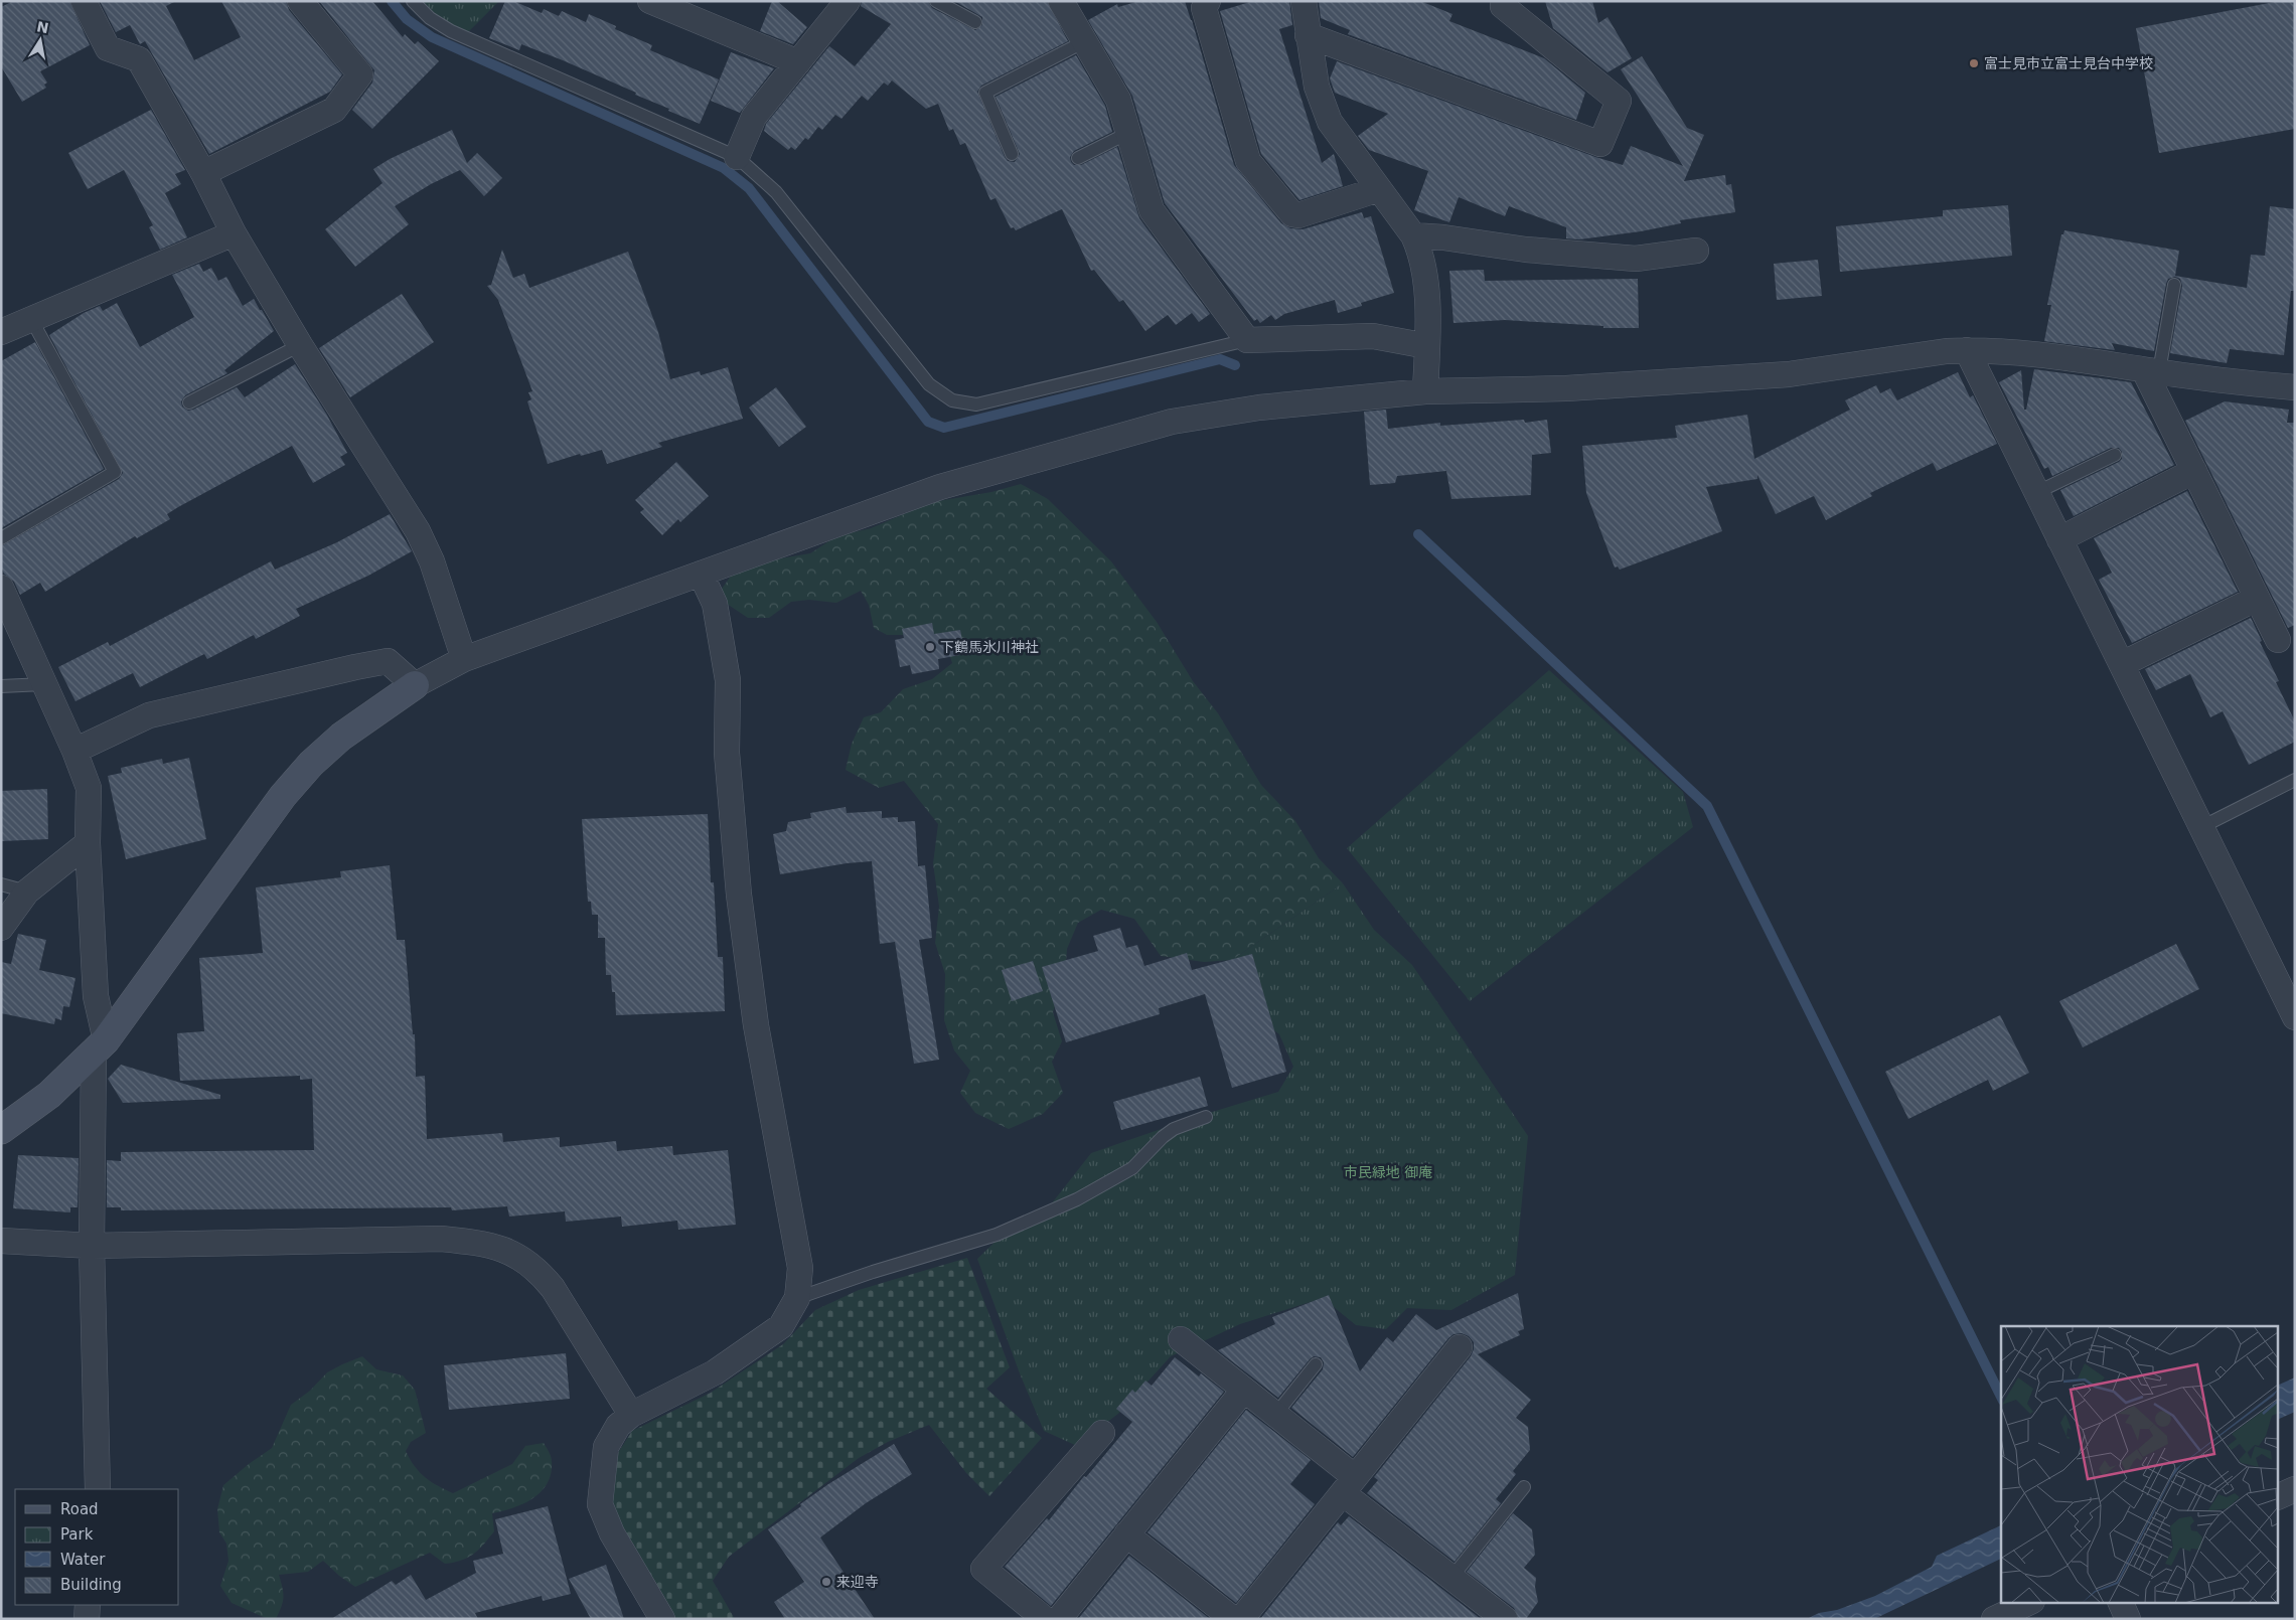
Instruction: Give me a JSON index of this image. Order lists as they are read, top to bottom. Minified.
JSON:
{"parks":["市民緑地 御庵"],"places":["富士見市立富士見台中学校","下鶴馬氷川神社","来迎寺"],"legend":["Road","Park","Water","Building"],"north":"top"}
